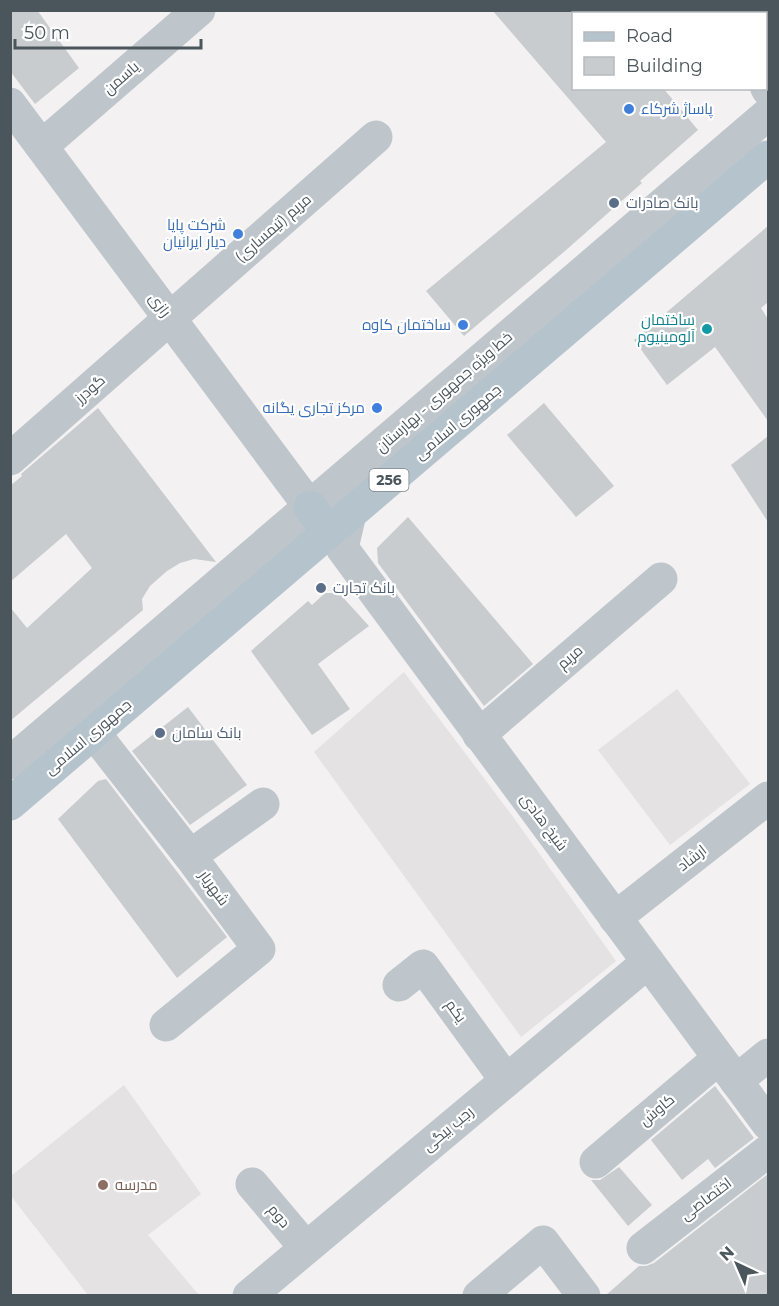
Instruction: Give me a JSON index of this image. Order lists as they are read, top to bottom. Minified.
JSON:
{"streets":{"main road":["جمهوری اسلامی","256"],"street":["یاسمن","مریم (تیمساری)","رازی","گودرز","خط ویژه جمهوری - بهارستان","مریم","شیخ هادی","ارشاد","شهریار","یکم","کاوش","رجب بیگی","اختصاصی","دوم"]},"crossings":[["یاسمن","رازی"],["مریم (تیمساری)","رازی"],["مریم (تیمساری)","گودرز"],["رازی","گودرز"],["رازی","خط ویژه جمهوری - بهارستان"],["رازی","جمهوری اسلامی"],["رازی","شیخ هادی"],["خط ویژه جمهوری - بهارستان","جمهوری اسلامی"],["خط ویژه جمهوری - بهارستان","شیخ هادی"],["جمهوری اسلامی","شیخ هادی"],["جمهوری اسلامی","شهریار"],["مریم","شیخ هادی"],["شیخ هادی","ارشاد"],["شیخ هادی","کاوش"],["شیخ هادی","رجب بیگی"],["یکم","رجب بیگی"],["رجب بیگی","دوم"]],"places":["پاساژ شرکاء","بانک صادرات","شرکت پایا دیار ایرانیان","ساختمان کاوه","ساختمان آلومینیوم","مرکز تجاری یگانه","بانک تجارت","بانک سامان","مدرسه"],"legend":["Road","Building"],"scale_bar":"50 m","north":"top left"}
